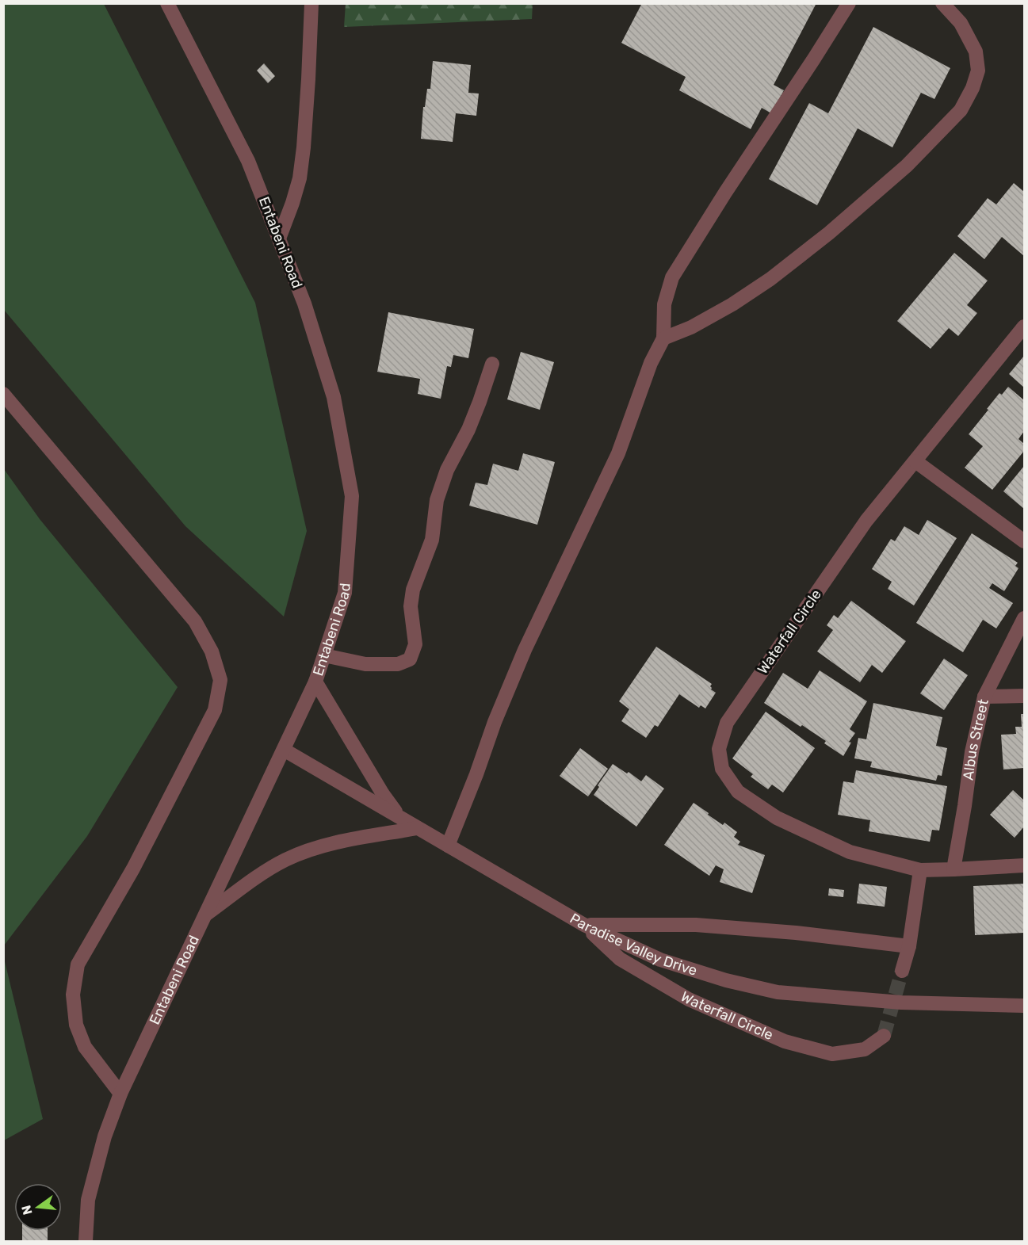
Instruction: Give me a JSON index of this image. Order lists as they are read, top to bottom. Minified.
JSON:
{"streets":{"street":["Entabeni Road","Waterfall Circle","Albus Street","Paradise Valley Drive"]},"crossings":[["Entabeni Road","Paradise Valley Drive"],["Waterfall Circle","Albus Street"],["Waterfall Circle","Paradise Valley Drive"]],"north":"left"}
